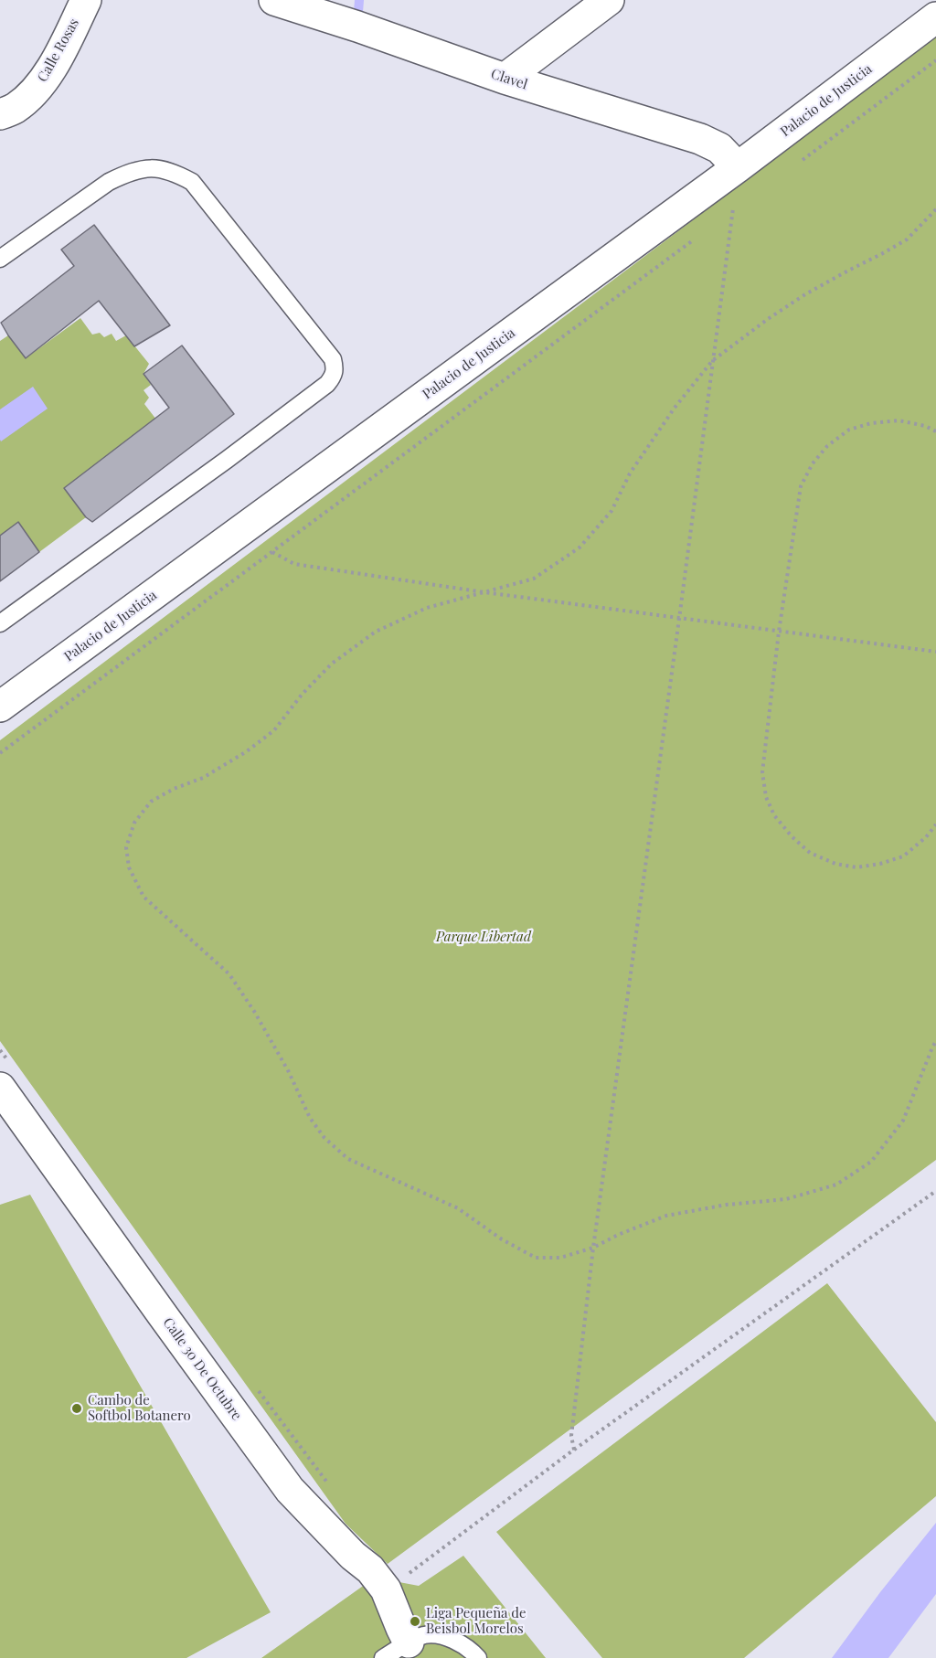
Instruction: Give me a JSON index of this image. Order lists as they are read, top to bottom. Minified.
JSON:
{"streets":{"street":["Calle Rosas","Clavel","Palacio de Justicia","Calle 30 De Octubre"]},"crossings":[["Clavel","Palacio de Justicia"]],"parks":["Parque Libertad"],"places":["Cambo de Softbol Botanero","Liga Pequeña de Beisbol Morelos"]}
